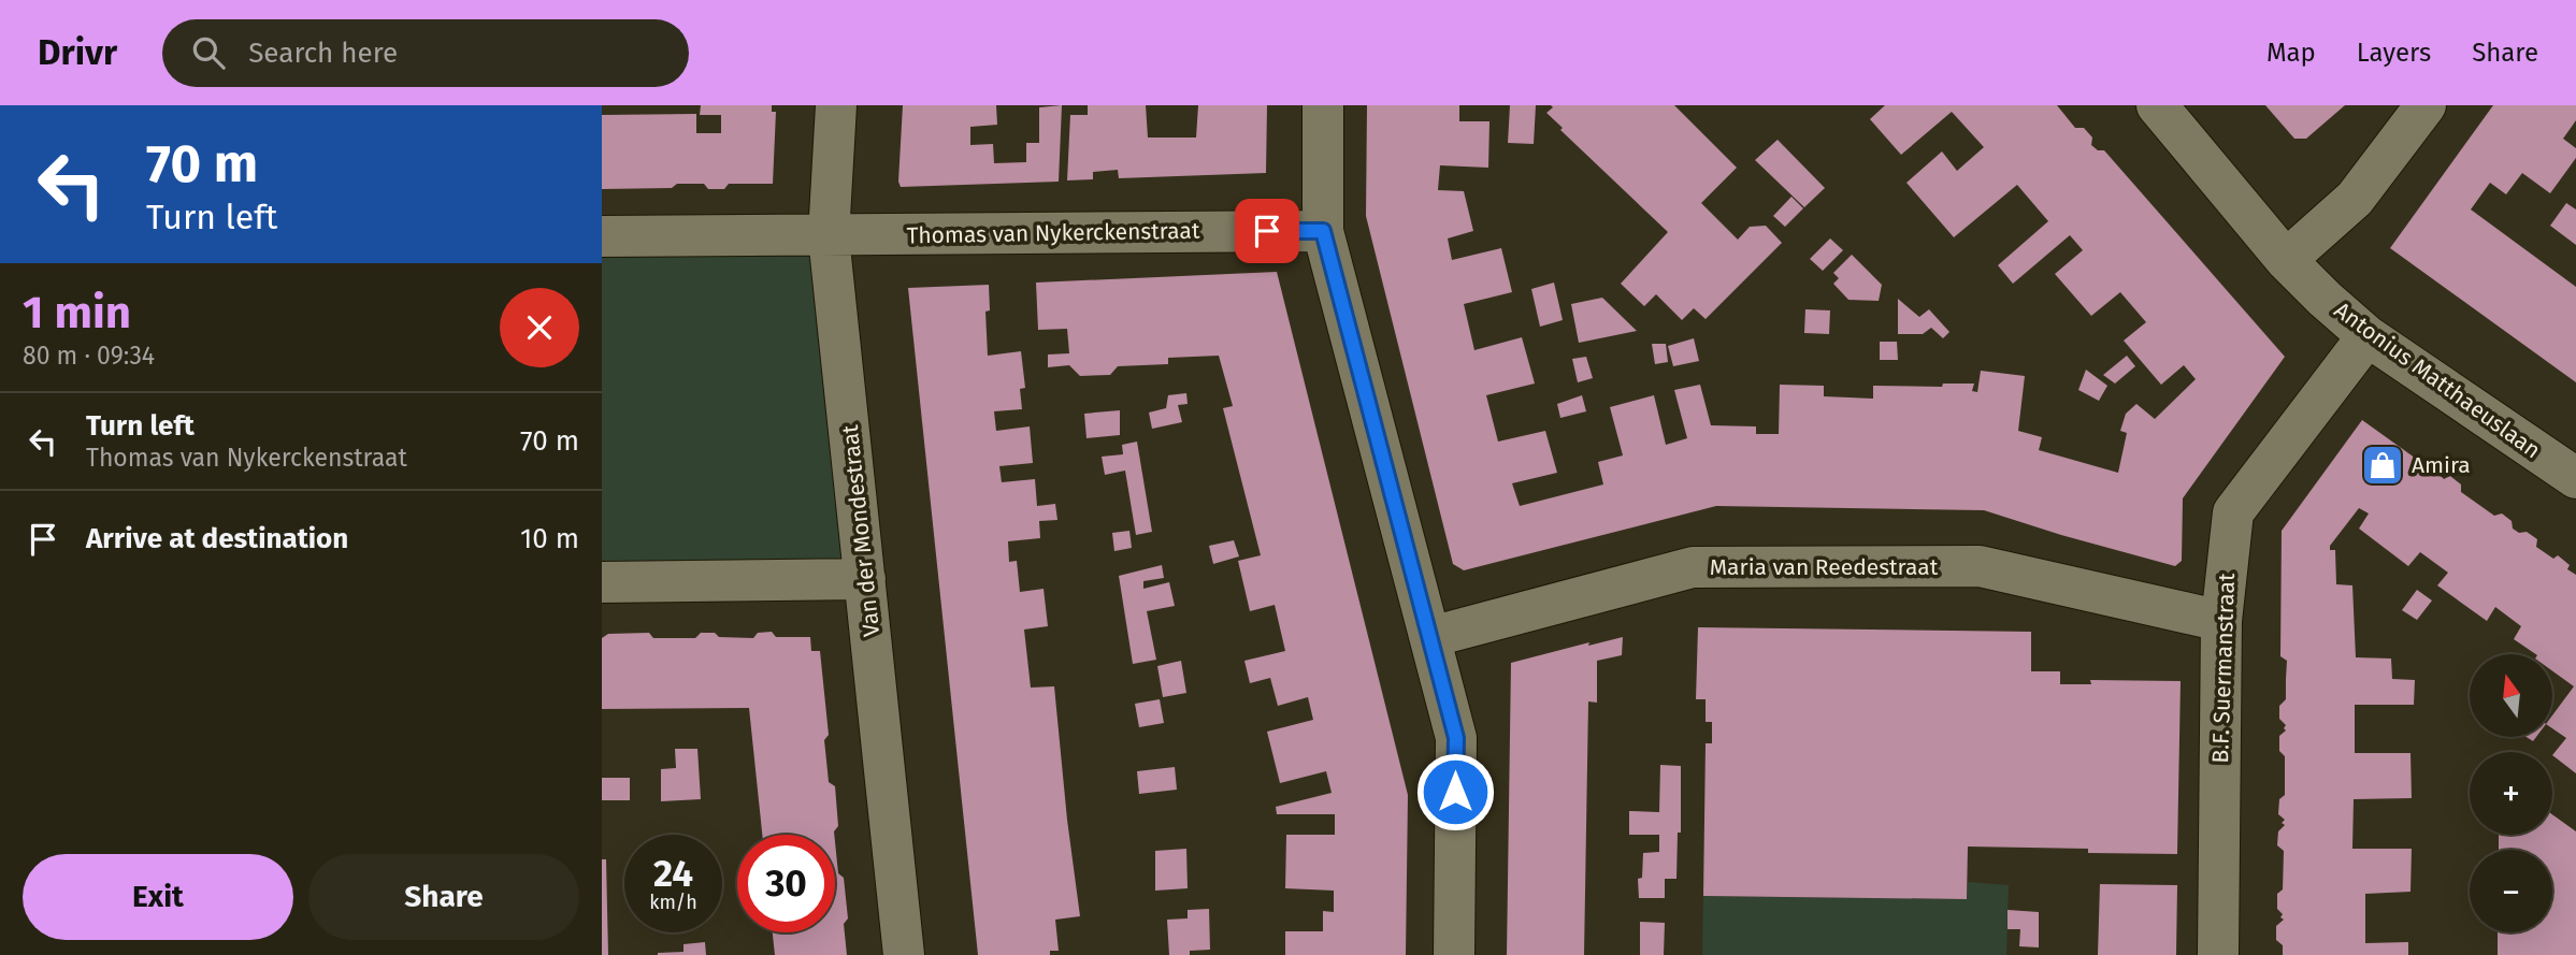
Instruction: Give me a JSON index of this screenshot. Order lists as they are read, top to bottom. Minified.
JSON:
{"streets":{"street":["Thomas van Nykerckenstraat","Antonius Matthaeuslaan","Van der Mondestraat","Maria van Reedestraat","B.F. Suermanstraat"]},"crossings":[["Thomas van Nykerckenstraat","Van der Mondestraat"],["Antonius Matthaeuslaan","B.F. Suermanstraat"],["Maria van Reedestraat","B.F. Suermanstraat"]],"places":{"shop":["Amira"]},"north":"top","page":{"header":"Drivr","search":"Search here","nav":["Map","Layers","Share"],"turn":["70 m","Turn left"],"heading":["1 min","80 m · 09:34"],"list":[{"name":"Turn left","note":"Thomas van Nykerckenstraat","value":"70 m"},{"name":"Arrive at destination","value":"10 m"}],"map_buttons":["+","−"],"speed":"24 km/h","limit":"30","buttons":["Exit","Share"]}}
